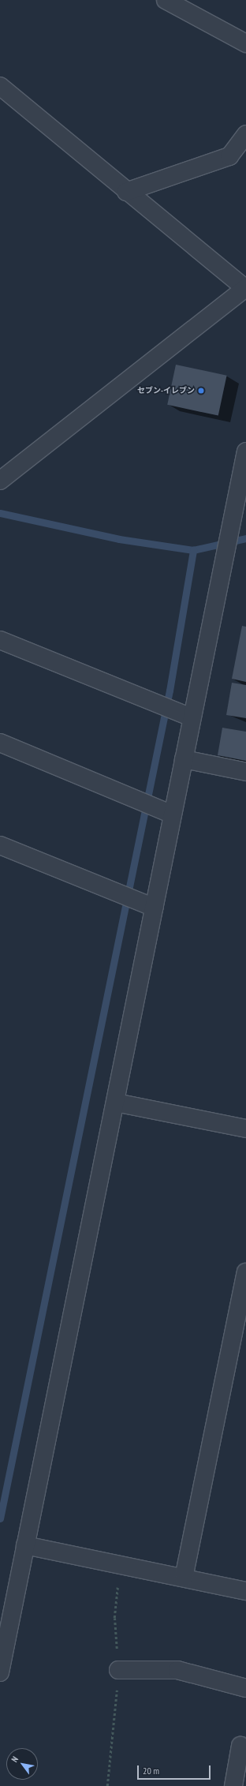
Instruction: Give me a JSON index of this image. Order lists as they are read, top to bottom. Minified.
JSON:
{"places":["セブン-イレブン"],"scale_bar":"20 m","north":"top left"}
